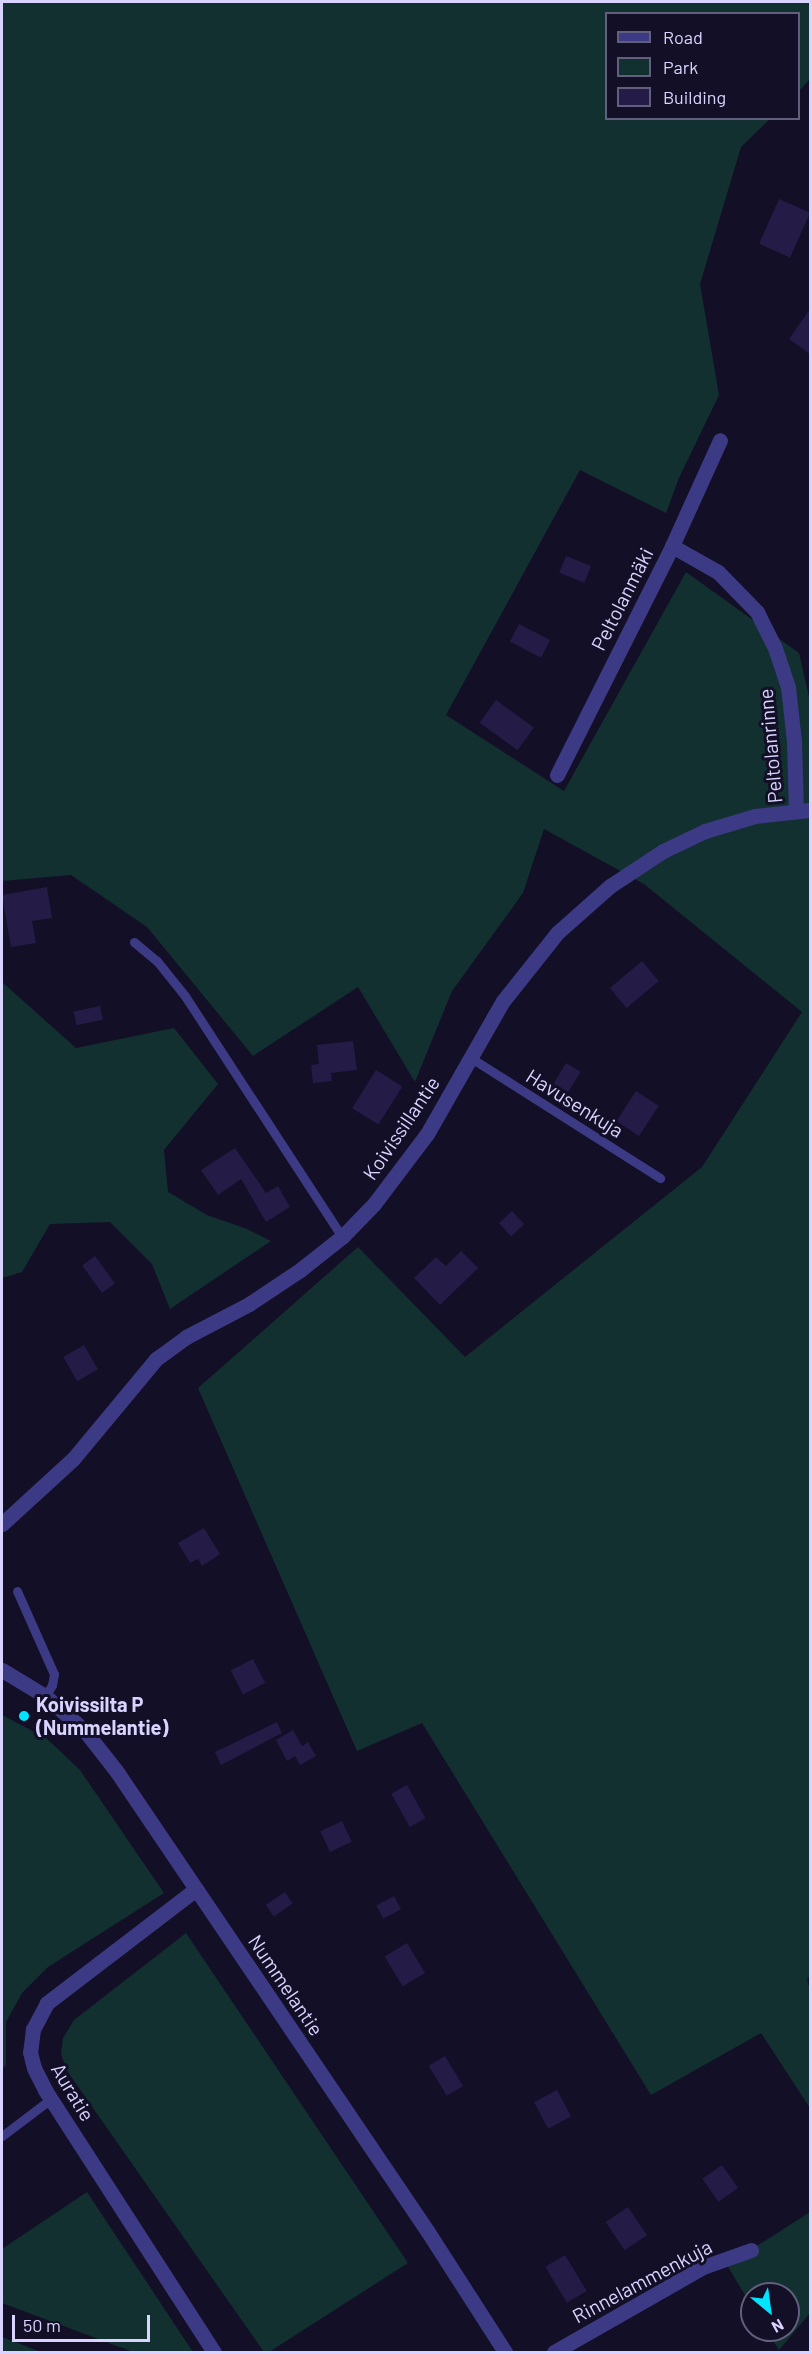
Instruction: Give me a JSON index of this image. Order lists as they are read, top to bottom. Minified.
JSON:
{"streets":{"street":["Peltolanmäki","Peltolanrinne","Koivissillantie","Nummelantie","Auratie","Rinnelammenkuja"],"lane":["Havusenkuja"]},"crossings":[["Peltolanmäki","Peltolanrinne"],["Peltolanrinne","Koivissillantie"],["Havusenkuja","Koivissillantie"],["Nummelantie","Auratie"]],"places":["Koivissilta P (Nummelantie)"],"legend":["Road","Park","Building"],"scale_bar":"50 m","north":"bottom right"}
